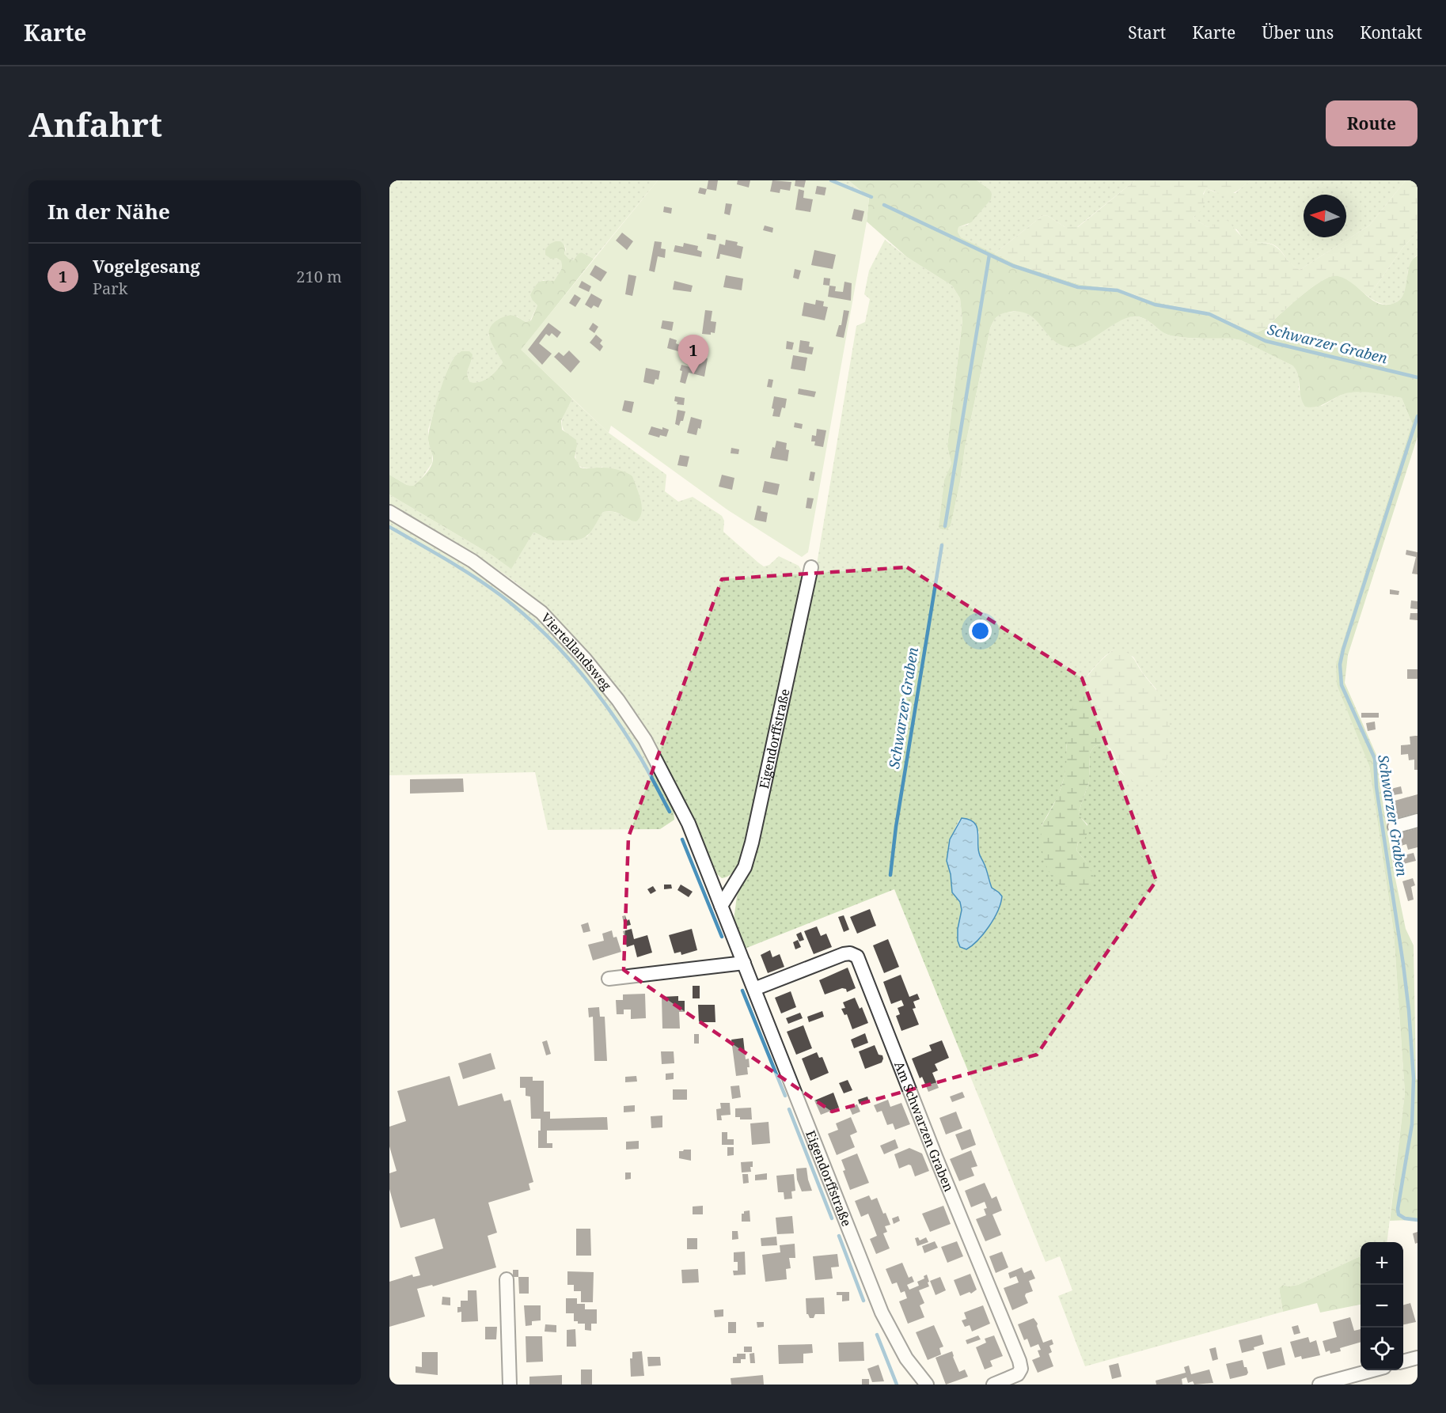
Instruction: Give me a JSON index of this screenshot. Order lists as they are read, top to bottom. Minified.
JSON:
{"streets":{"street":["Viertellandsweg","Eigendorffstraße","Am Schwarzen Graben"]},"crossings":[["Viertellandsweg","Eigendorffstraße"],["Eigendorffstraße","Am Schwarzen Graben"]],"water":["Schwarzer Graben"],"north":"left","page":{"header":"Karte","nav":["Start","Karte","Über uns","Kontakt"],"buttons":"Route","title":"Anfahrt","heading":"In der Nähe","list":[{"mark":"1","name":"Vogelgesang","note":"Park","value":"210 m"}],"pins":"1","map_buttons":["+","−"]}}
